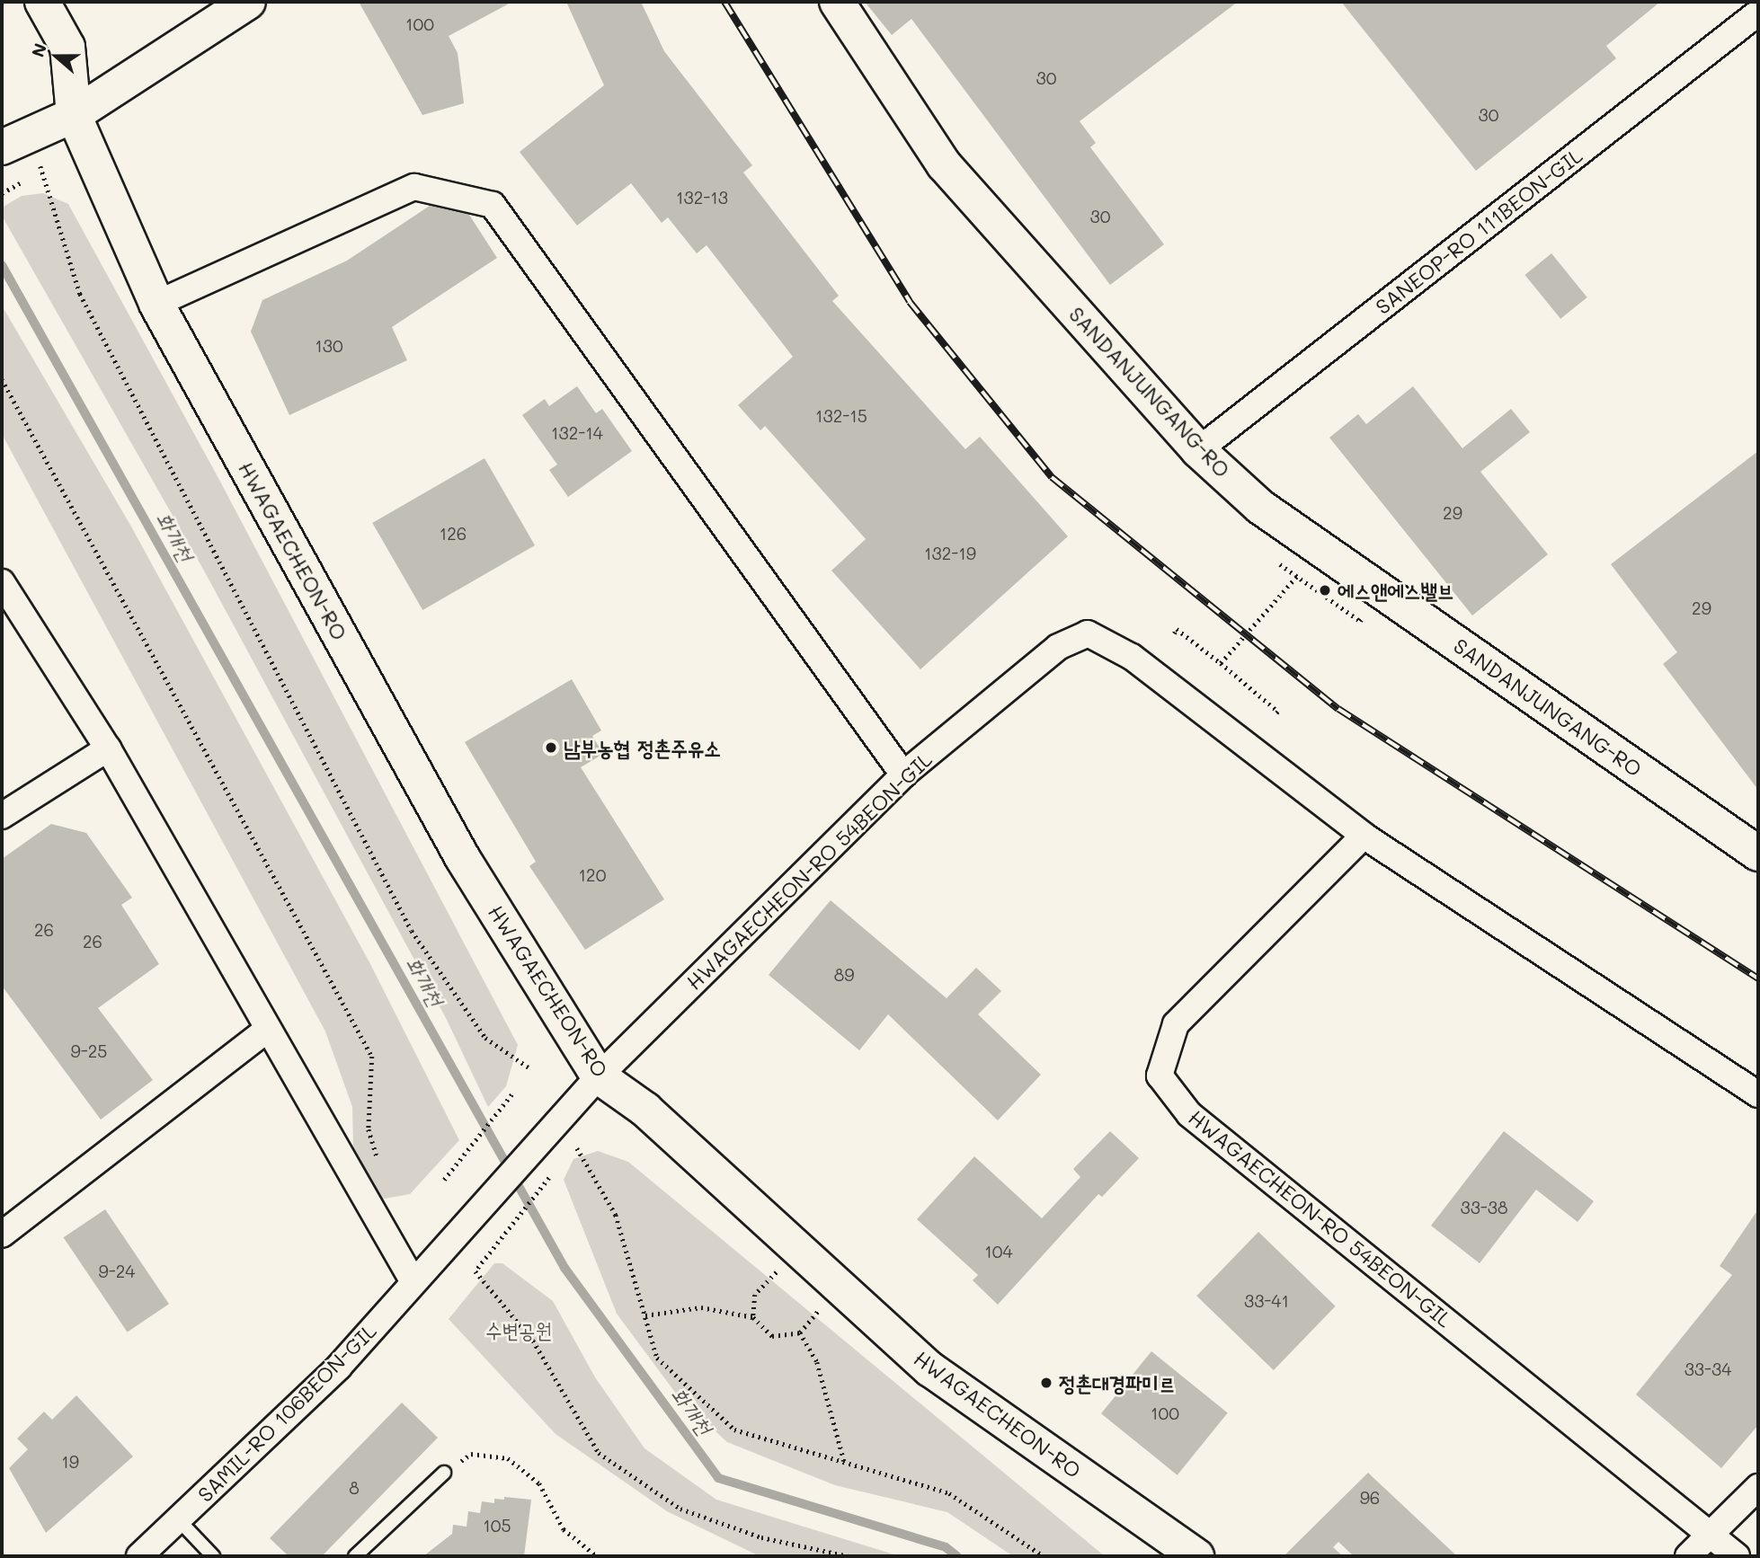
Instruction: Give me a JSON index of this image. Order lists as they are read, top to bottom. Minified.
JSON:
{"streets":{"main road":["SANDANJUNGANG-RO","HWAGAECHEON-RO"],"street":["SANEOP-RO 111BEON-GIL","HWAGAECHEON-RO 54BEON-GIL","SAMIL-RO 106BEON-GIL"]},"crossings":[["SANEOP-RO 111BEON-GIL","SANDANJUNGANG-RO"],["HWAGAECHEON-RO","HWAGAECHEON-RO 54BEON-GIL"],["HWAGAECHEON-RO 54BEON-GIL","SAMIL-RO 106BEON-GIL"]],"water":["화개천"],"parks":["수변공원"],"places":["에스앤에스밸브","남부농협 정촌주유소","정촌대경파미르"],"house_numbers":["100","30","30","132-13","30","130","132-15","132-14","29","126","132-19","29","120","26","26","89","9-25","33-38","104","9-24","33-41","33-34","100","19","8","96","105"],"north":"left"}
